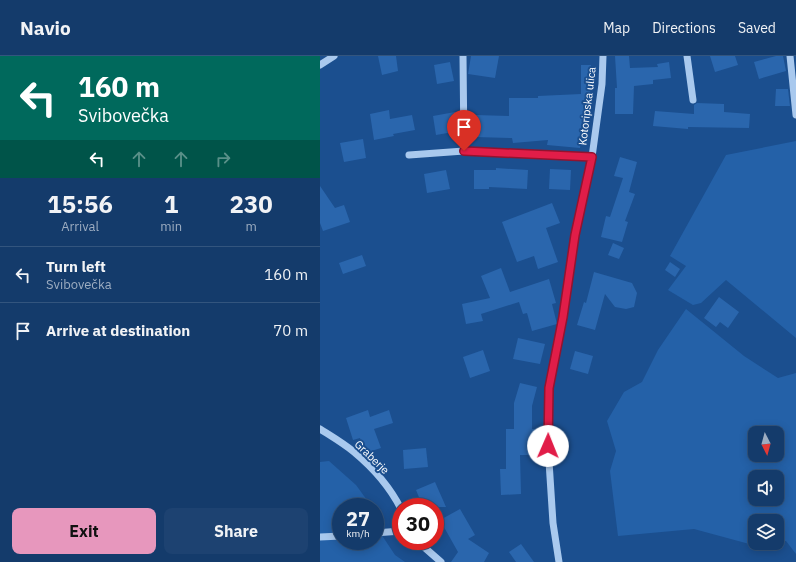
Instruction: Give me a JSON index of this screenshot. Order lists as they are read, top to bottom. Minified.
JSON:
{"streets":{"street":["Kotoripska ulica","Graberje"]},"north":"bottom","page":{"header":"Navio","nav":["Map","Directions","Saved"],"turn":["160 m","Svibovečka"],"eta":["15:56","Arrival","1","min","230","m"],"list":[{"name":"Turn left","note":"Svibovečka","value":"160 m"},{"name":"Arrive at destination","value":"70 m"}],"speed":"27 km/h","limit":"30","buttons":["Exit","Share"]}}
